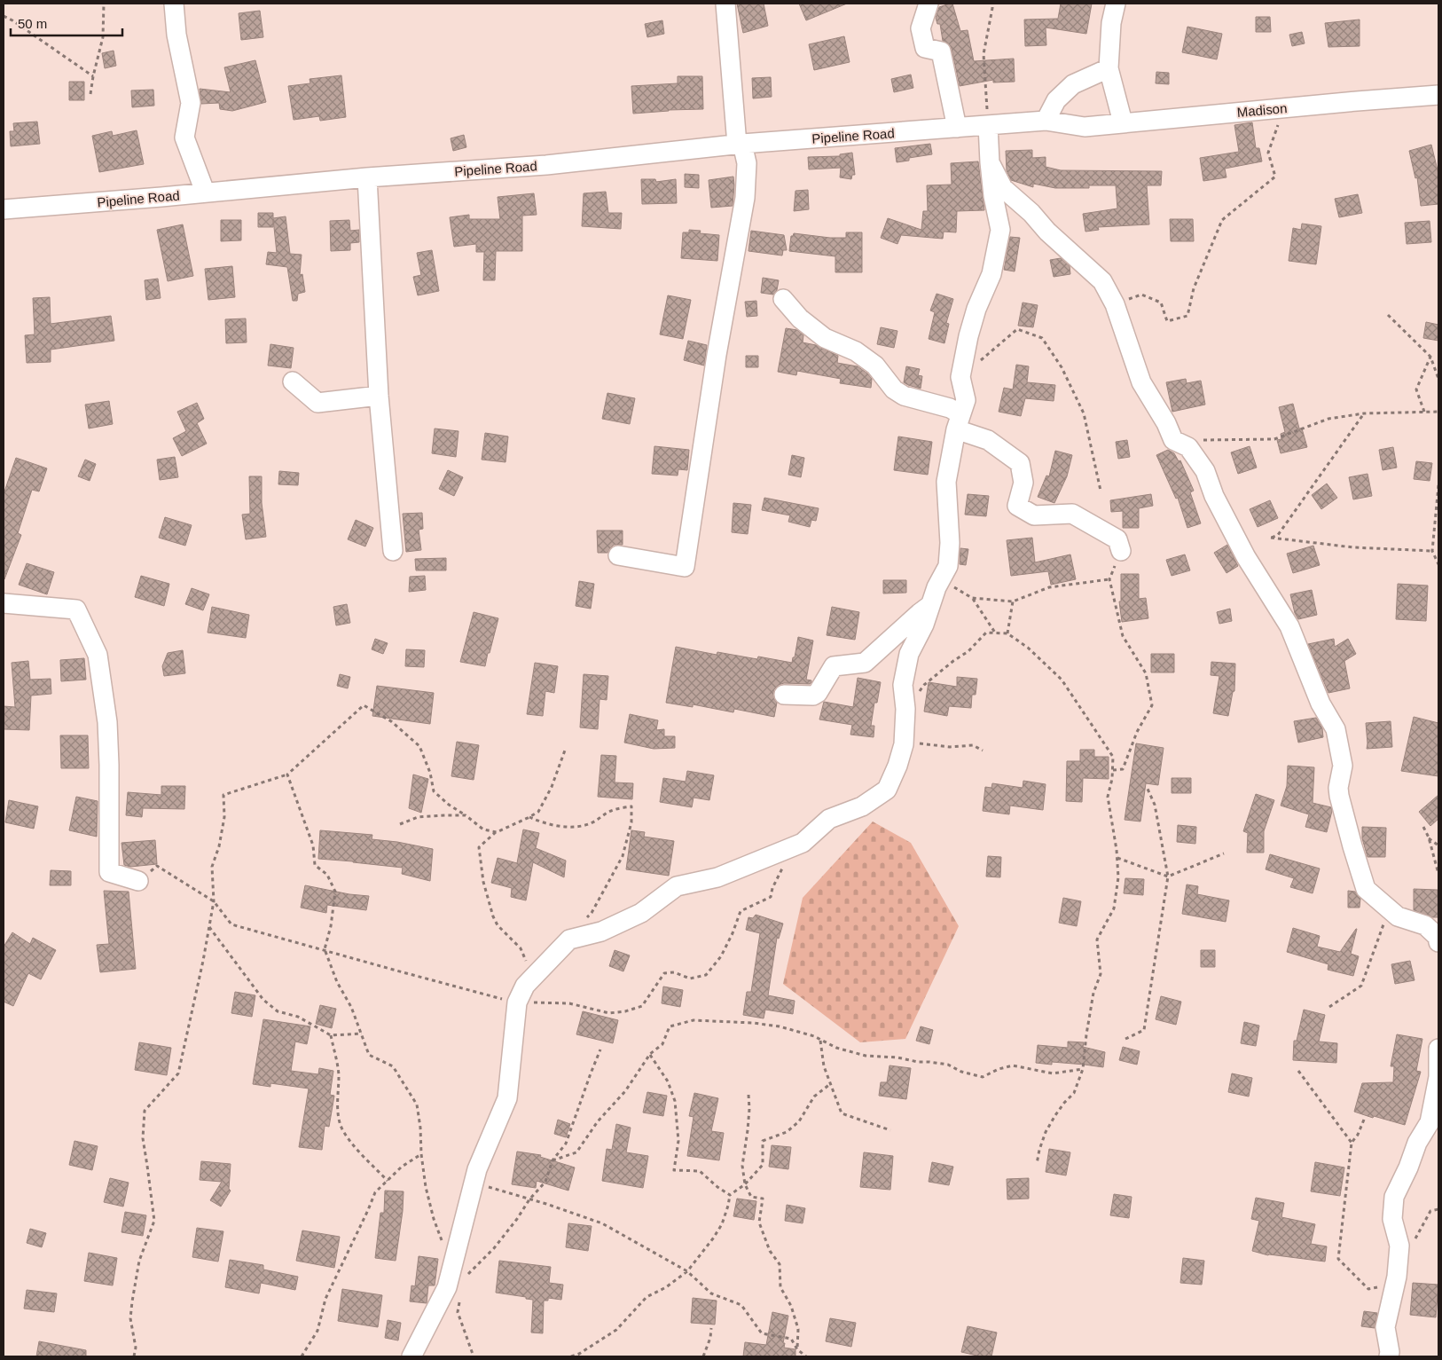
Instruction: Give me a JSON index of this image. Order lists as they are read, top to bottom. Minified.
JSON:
{"streets":{"street":["Madison","Pipeline Road"]},"crossings":[["Madison","Pipeline Road"]],"scale_bar":"50 m"}
